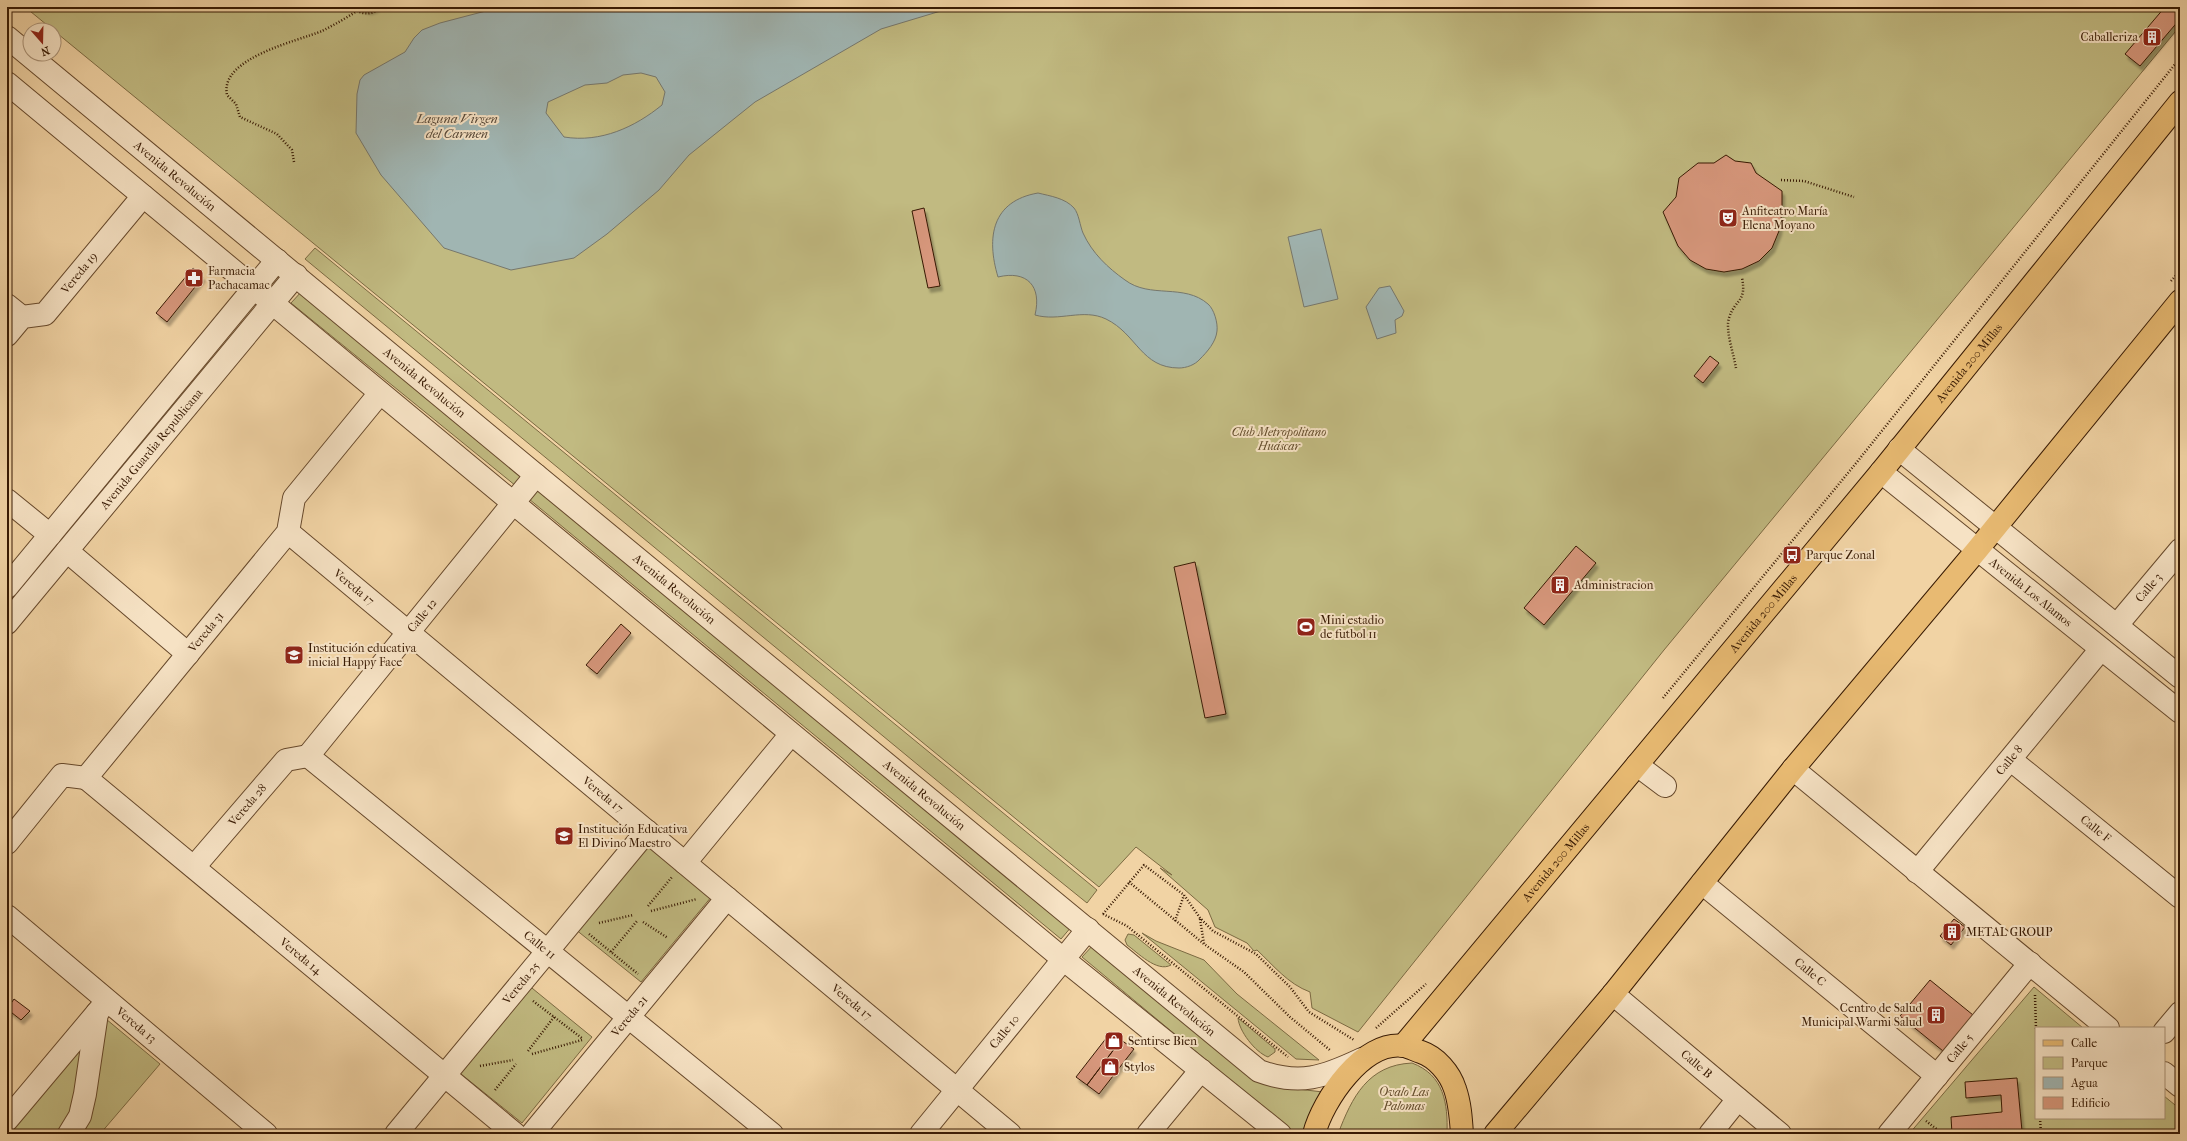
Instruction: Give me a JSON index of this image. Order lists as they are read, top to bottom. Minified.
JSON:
{"streets":{"main road":["Avenida 200 Millas"],"street":["Avenida Revolución","Vereda 19","Avenida Guardia Republicana","Vereda 17","Calle 3","Avenida Los Alamos","Calle 12","Vereda 31","Calle 8","Vereda 28","Calle F","Calle 11","Vereda 14","Calle C","Vereda 25","Vereda 21","Vereda 13","Calle 10","Calle 5","Calle B"]},"crossings":[["Avenida Revolución","Avenida Guardia Republicana"],["Avenida Revolución","Calle 12"],["Avenida Revolución","Calle 10"],["Avenida 200 Millas","Avenida Los Alamos"],["Vereda 17","Calle 12"],["Vereda 17","Vereda 31"],["Vereda 17","Vereda 25"],["Vereda 17","Vereda 21"],["Vereda 17","Calle 10"],["Avenida Los Alamos","Calle 8"],["Calle 12","Vereda 28"],["Calle 12","Calle 11"],["Vereda 31","Vereda 14"],["Calle 8","Calle F"],["Vereda 28","Calle 11"],["Vereda 28","Vereda 14"],["Calle 11","Vereda 25"],["Calle 11","Vereda 21"],["Vereda 14","Vereda 25"],["Calle C","Calle 5"]],"water":["Laguna Virgen del Carmen"],"parks":["Club Metropolitano Huáscar","Ovalo Las Palomas"],"places":{"building":["Caballeriza","Administracion","METAL GROUP","Centro de Salud Municipal Warmi Salud"],"theatre":["Anfiteatro María Elena Moyano"],"pharmacy":["Farmacia Pachacamac"],"bus stop":["Parque Zonal"],"sports":["Mini estadio de futbol 11"],"school or university":["Institución educativa inicial Happy Face","Institución Educativa El Divino Maestro"],"shop":["Sentirse Bien","Stylos"]},"legend":["Calle","Parque","Agua","Edificio"],"north":"bottom"}
